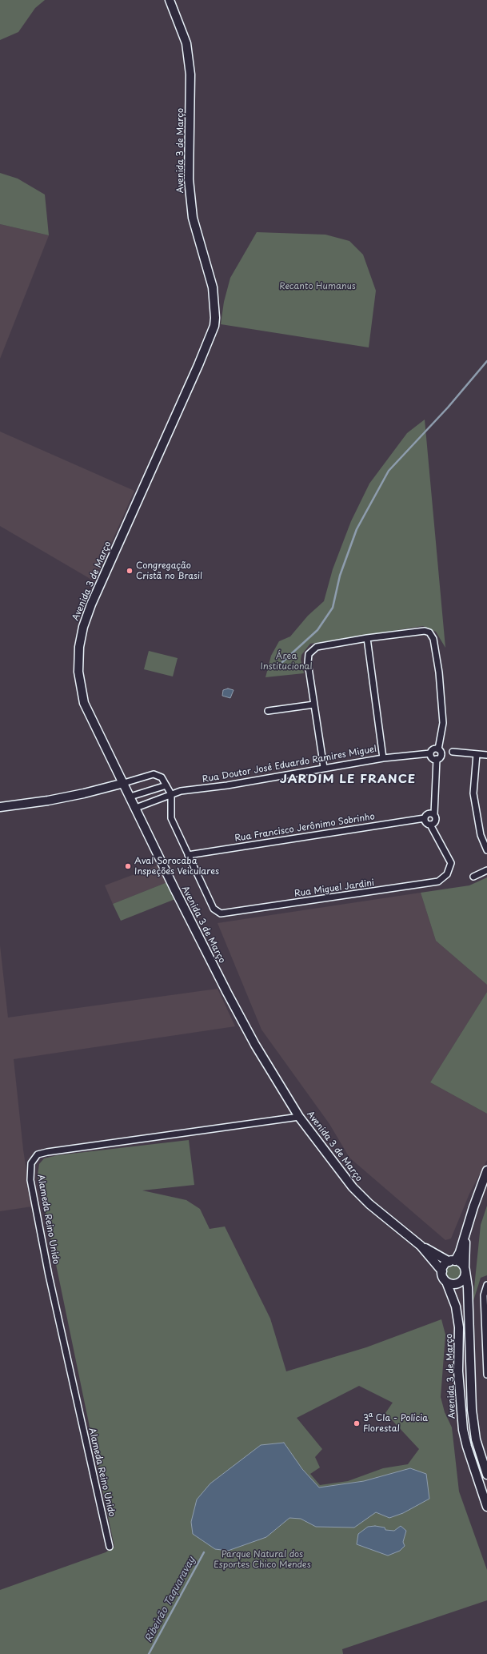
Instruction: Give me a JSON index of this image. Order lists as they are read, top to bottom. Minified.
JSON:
{"streets":{"main road":["Avenida 3 de Março"],"street":["Rua Doutor José Eduardo Ramires Miguel","Rua Francisco Jerônimo Sobrinho","Rua Miguel Jardini","Alameda Reino Unido"]},"crossings":[["Avenida 3 de Março","Rua Doutor José Eduardo Ramires Miguel"],["Avenida 3 de Março","Alameda Reino Unido"],["Rua Francisco Jerônimo Sobrinho","Rua Miguel Jardini"]],"districts":["JARDIM LE FRANCE"],"water":["Ribeirão Taquaravay"],"parks":["Recanto Humanus","Área Institucional","Parque Natural dos Esportes Chico Mendes"],"places":["Congregação Cristã no Brasil","Aval Sorocaba Inspeções Veiculares","3ª CIa - Polícia Florestal"]}
